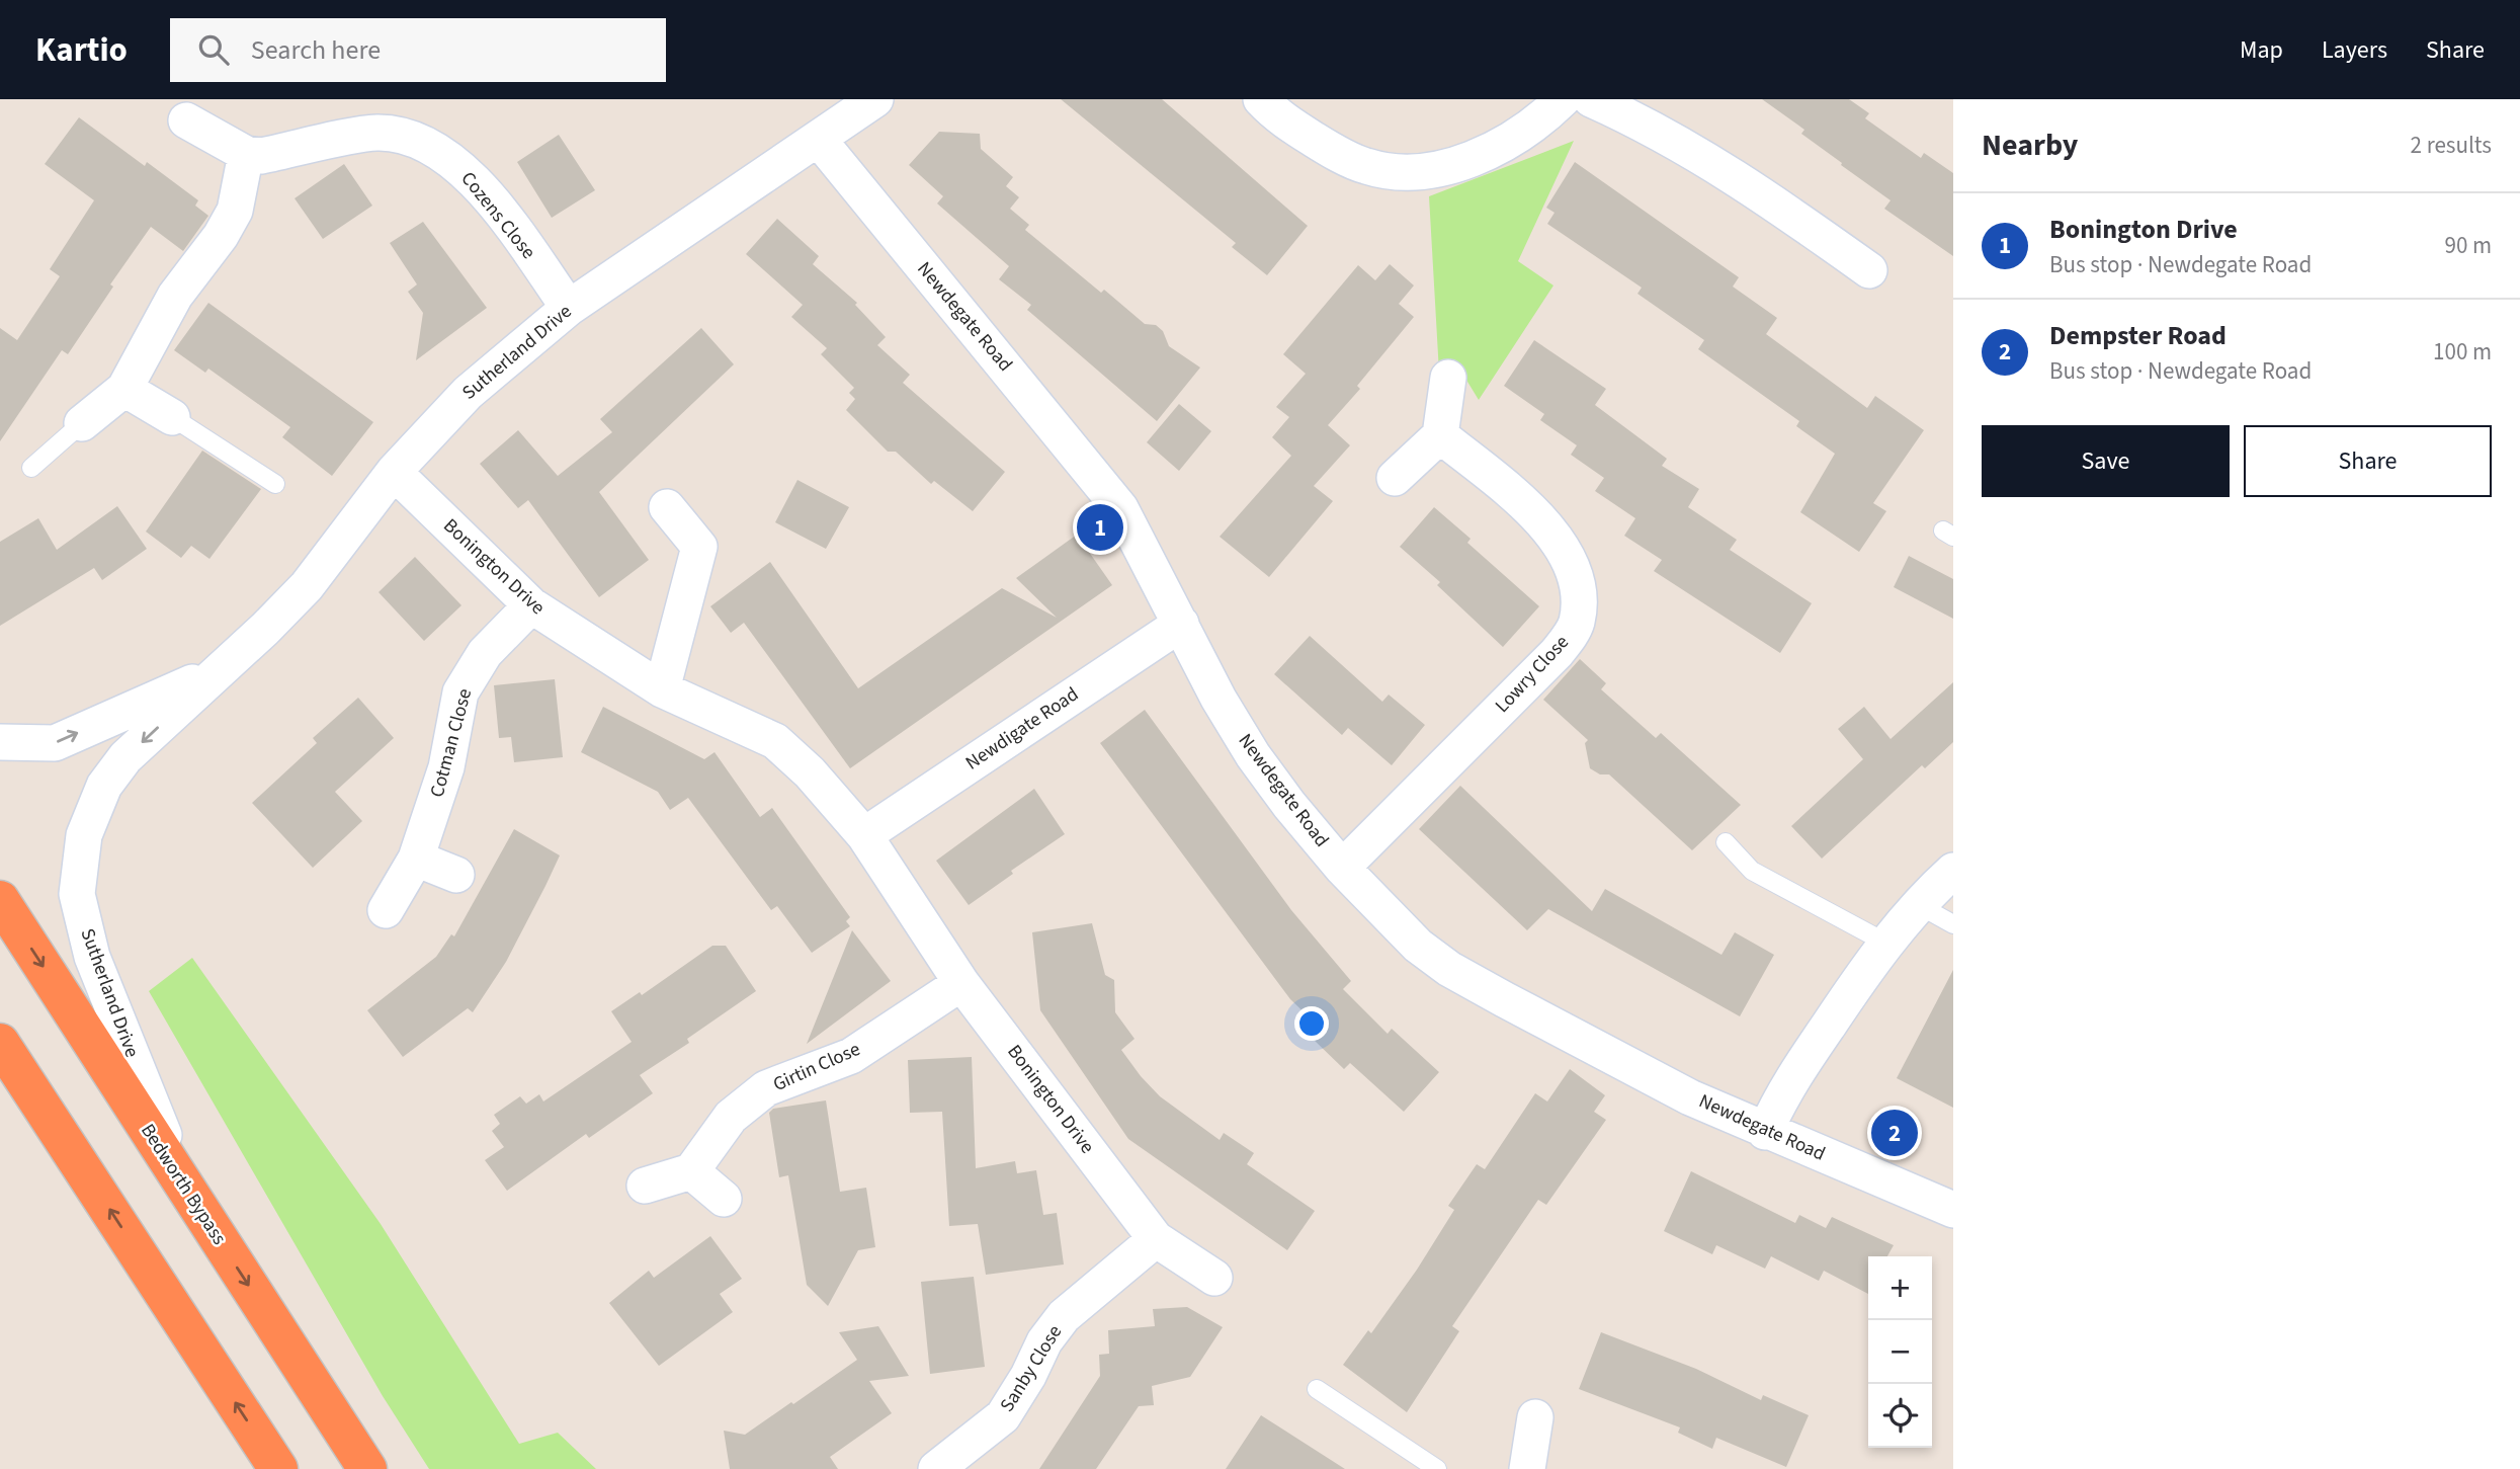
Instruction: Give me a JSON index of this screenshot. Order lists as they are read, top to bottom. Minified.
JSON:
{"streets":{"highway":["Bedworth Bypass"],"street":["Cozens Close","Newdegate Road","Sutherland Drive","Bonington Drive","Lowry Close","Newdigate Road","Cotman Close","Girtin Close","Sanby Close"]},"crossings":[["Cozens Close","Sutherland Drive"],["Newdegate Road","Sutherland Drive"],["Newdegate Road","Lowry Close"],["Newdegate Road","Newdigate Road"],["Sutherland Drive","Bonington Drive"],["Sutherland Drive","Bedworth Bypass"],["Bonington Drive","Newdigate Road"],["Bonington Drive","Cotman Close"],["Bonington Drive","Girtin Close"],["Bonington Drive","Sanby Close"]],"page":{"header":"Kartio","search":"Search here","nav":["Map","Layers","Share"],"heading":["Nearby","2 results"],"list":[{"mark":"1","name":"Bonington Drive","note":"Bus stop · Newdegate Road","value":"90 m"},{"mark":"2","name":"Dempster Road","note":"Bus stop · Newdegate Road","value":"100 m"}],"buttons":["Save","Share"],"pins":["1","2"],"map_buttons":["+","−"]}}
